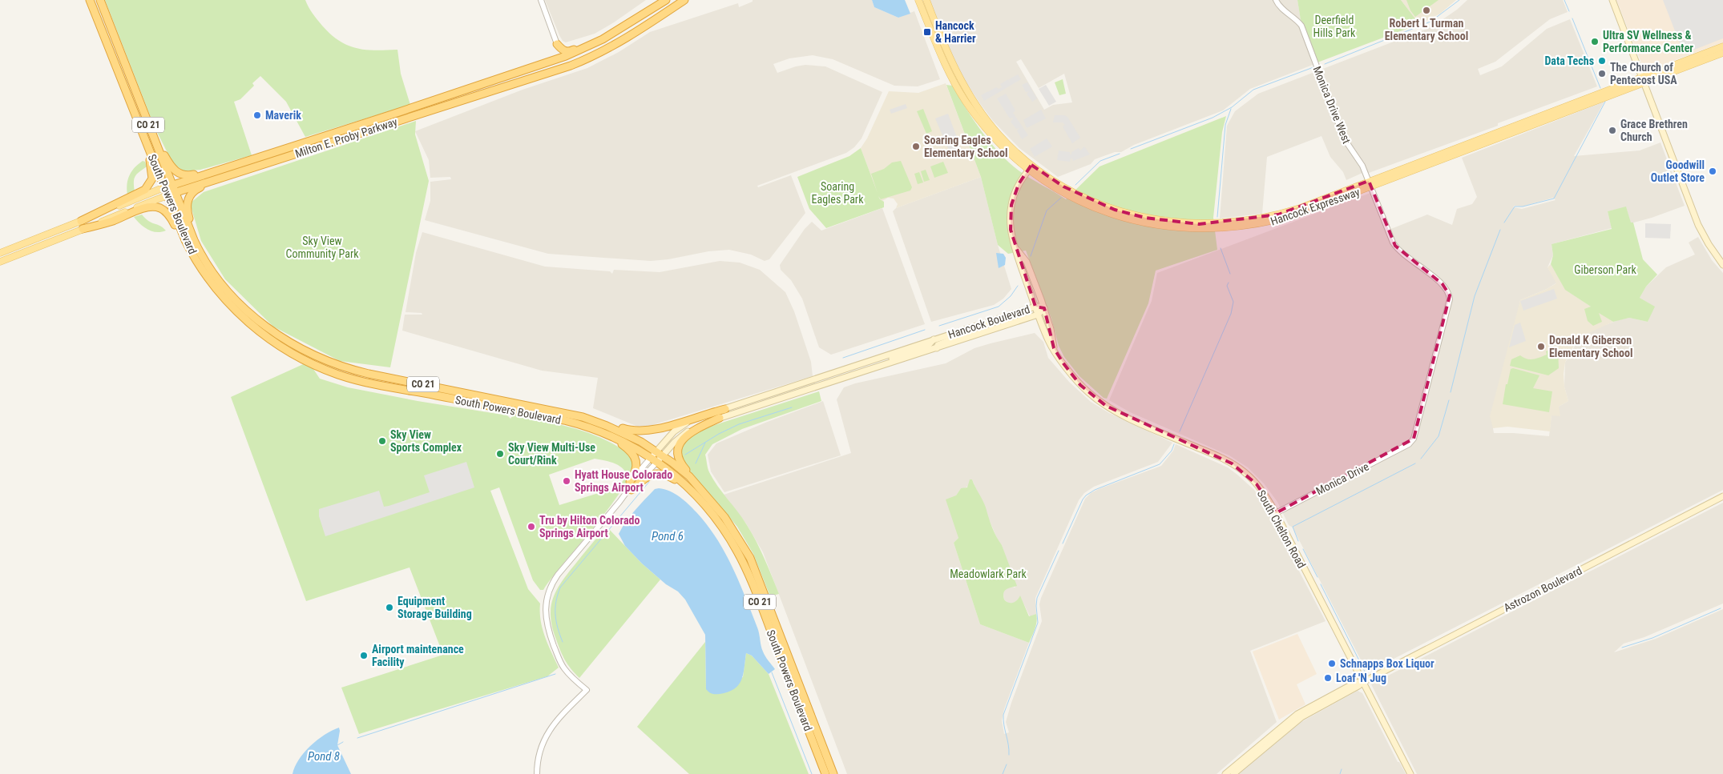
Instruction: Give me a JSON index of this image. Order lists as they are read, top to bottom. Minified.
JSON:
{"streets":{"highway":["CO 21","Milton E. Proby Parkway","South Powers Boulevard"],"main road":["Hancock Expressway","Hancock Boulevard","South Chelton Road","Astrozon Boulevard"],"street":["Monica Drive West","Monica Drive"]},"crossings":[["Monica Drive West","Hancock Expressway"],["Monica Drive West","Monica Drive"],["Milton E. Proby Parkway","South Powers Boulevard"],["South Powers Boulevard","Hancock Boulevard"],["Hancock Expressway","South Chelton Road"],["Hancock Boulevard","South Chelton Road"],["Monica Drive","South Chelton Road"],["South Chelton Road","Astrozon Boulevard"]],"water":["Pond 6","Pond 8"],"parks":["Deerfield Hills Park","Soaring Eagles Park","Sky View Community Park","Giberson Park","Meadowlark Park"],"places":{"other":["Robert L Turman Elementary School","Ultra SV Wellness & Performance Center","Data Techs","The Church of Pentecost USA","Maverik","Grace Brethren Church","Soaring Eagles Elementary School","Goodwill Outlet Store","Donald K Giberson Elementary School","Sky View Sports Complex","Sky View Multi-Use Court/Rink","Hyatt House Colorado Springs Airport","Tru by Hilton Colorado Springs Airport","Equipment Storage Building","Airport maintenance Facility","Schnapps Box Liquor","Loaf 'N Jug"],"transit":["Hancock & Harrier"]}}
